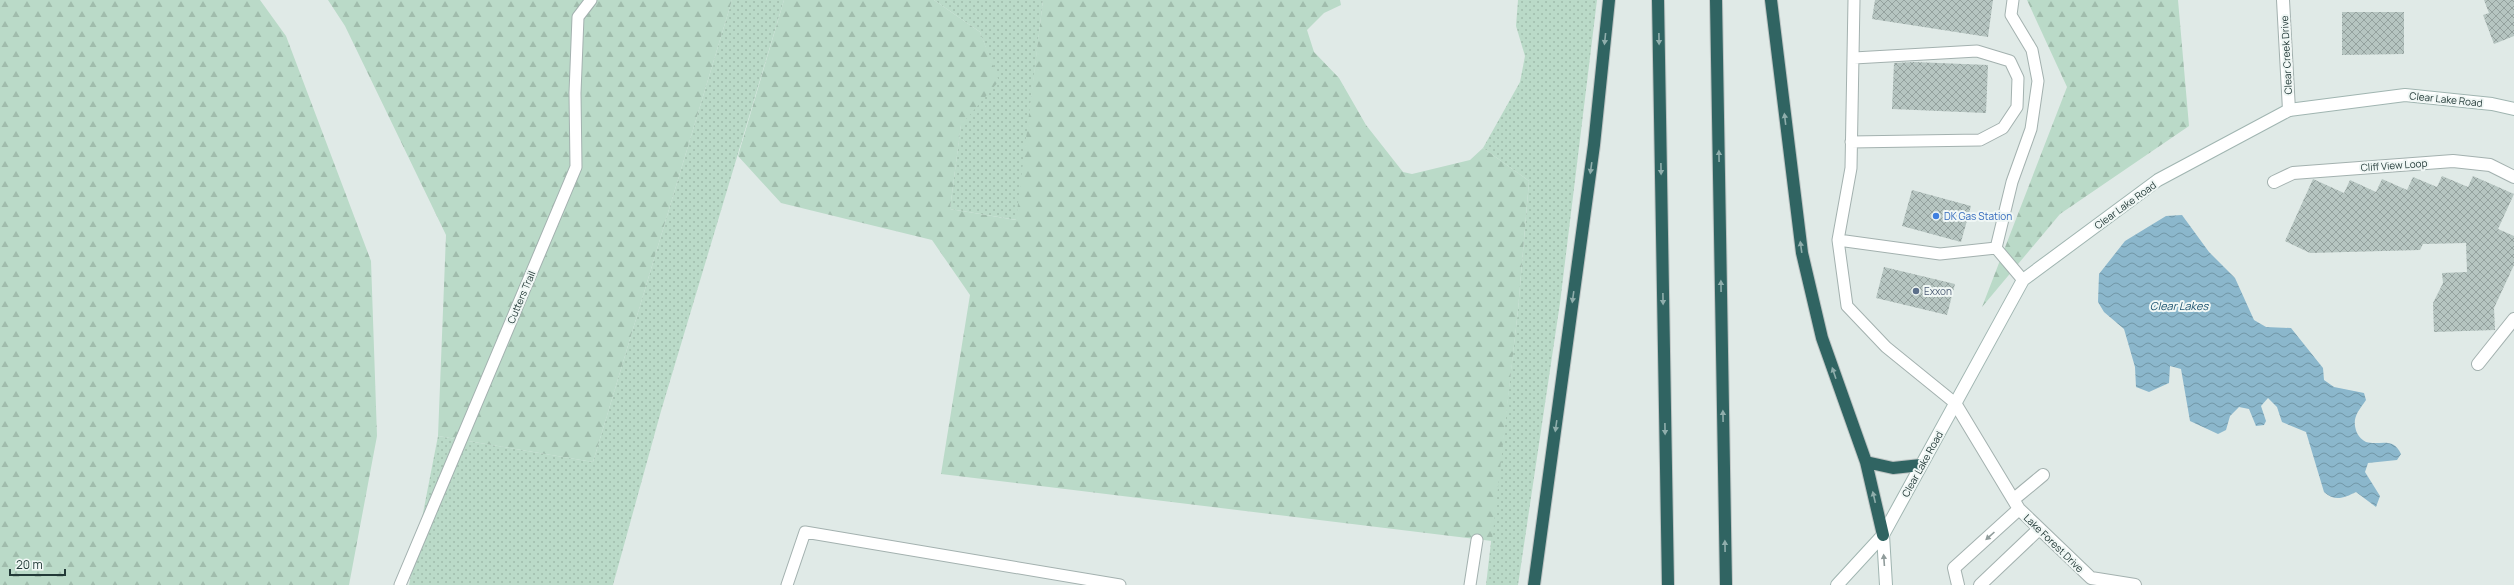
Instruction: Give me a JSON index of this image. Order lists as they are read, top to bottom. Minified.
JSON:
{"streets":{"street":["Clear Creek Drive","Clear Lake Road","Cliff View Loop","Lake Forest Drive"],"lane":["Cutters Trail"]},"crossings":[["Clear Creek Drive","Clear Lake Road"],["Clear Lake Road","Lake Forest Drive"]],"water":["Clear Lakes"],"places":["DK Gas Station","Exxon"],"scale_bar":"20 m"}
